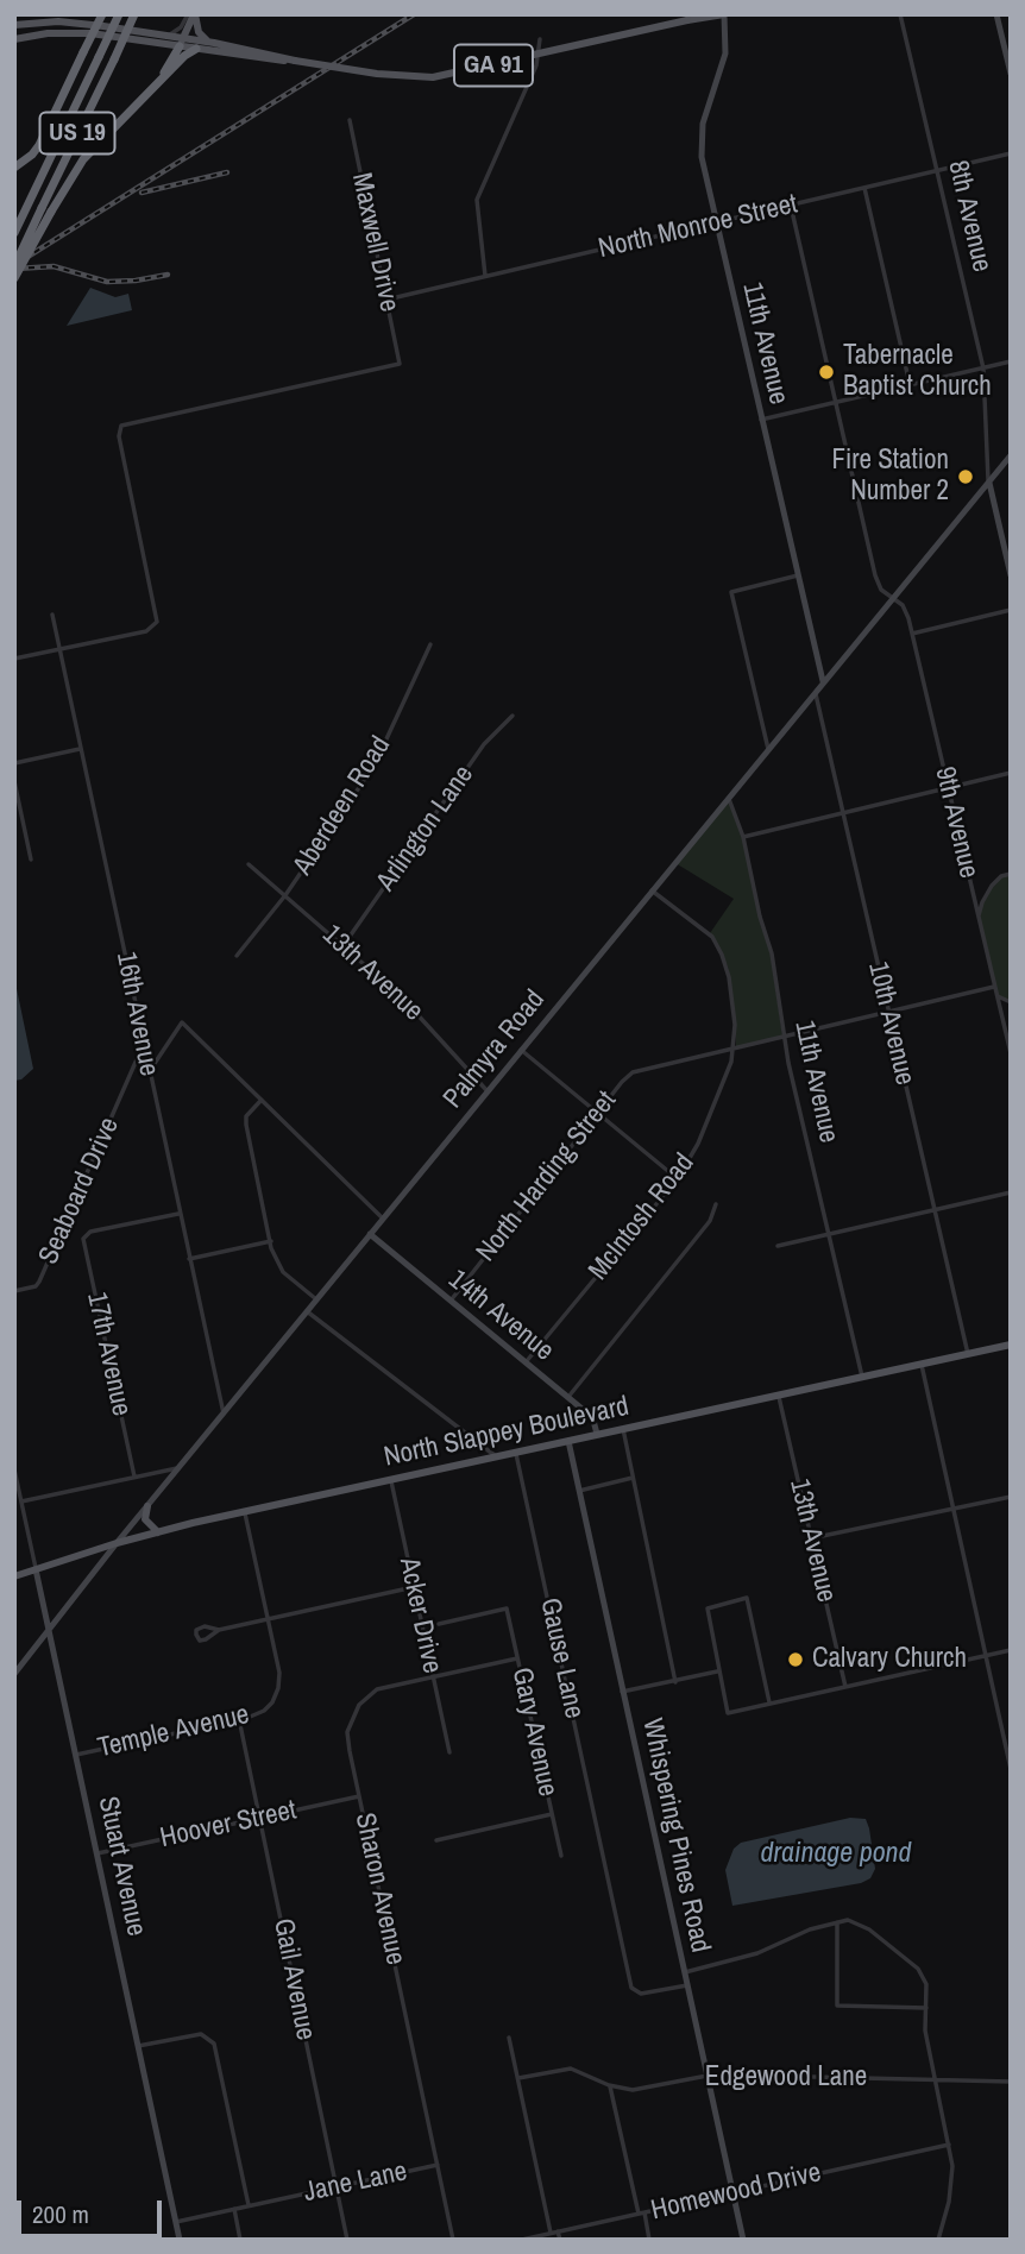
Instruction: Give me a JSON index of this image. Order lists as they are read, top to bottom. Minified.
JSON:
{"streets":{"highway":["US 19"],"main road":["GA 91","North Slappey Boulevard"],"street":["8th Avenue","North Monroe Street","Maxwell Drive","11th Avenue","Aberdeen Road","9th Avenue","Arlington Lane","13th Avenue","16th Avenue","10th Avenue","Palmyra Road","North Harding Street","Seaboard Drive","McIntosh Road","14th Avenue","17th Avenue","Acker Drive","Gause Lane","Temple Avenue","Gary Avenue","Hoover Street","Whispering Pines Road","Stuart Avenue","Sharon Avenue","Gail Avenue","Edgewood Lane","Jane Lane","Homewood Drive"]},"crossings":[["GA 91","11th Avenue"],["8th Avenue","North Monroe Street"],["8th Avenue","Palmyra Road"],["North Monroe Street","Maxwell Drive"],["North Monroe Street","11th Avenue"],["Maxwell Drive","16th Avenue"],["11th Avenue","Palmyra Road"],["11th Avenue","North Harding Street"],["11th Avenue","North Slappey Boulevard"],["Aberdeen Road","13th Avenue"],["9th Avenue","Palmyra Road"],["9th Avenue","North Harding Street"],["Arlington Lane","13th Avenue"],["13th Avenue","Palmyra Road"],["13th Avenue","North Slappey Boulevard"],["16th Avenue","Palmyra Road"],["16th Avenue","Seaboard Drive"],["16th Avenue","17th Avenue"],["10th Avenue","Palmyra Road"],["10th Avenue","North Harding Street"],["10th Avenue","North Slappey Boulevard"],["Palmyra Road","McIntosh Road"],["Palmyra Road","14th Avenue"],["Palmyra Road","North Slappey Boulevard"],["Palmyra Road","Stuart Avenue"],["North Harding Street","McIntosh Road"],["North Harding Street","14th Avenue"],["McIntosh Road","14th Avenue"],["14th Avenue","North Slappey Boulevard"],["North Slappey Boulevard","Acker Drive"],["North Slappey Boulevard","Gause Lane"],["North Slappey Boulevard","Temple Avenue"],["North Slappey Boulevard","Whispering Pines Road"],["North Slappey Boulevard","Stuart Avenue"],["Acker Drive","Sharon Avenue"],["Gause Lane","Whispering Pines Road"],["Temple Avenue","Stuart Avenue"],["Temple Avenue","Gail Avenue"],["Gary Avenue","Sharon Avenue"],["Hoover Street","Stuart Avenue"],["Hoover Street","Sharon Avenue"],["Hoover Street","Gail Avenue"],["Whispering Pines Road","Edgewood Lane"],["Whispering Pines Road","Homewood Drive"],["Stuart Avenue","Jane Lane"],["Sharon Avenue","Jane Lane"],["Gail Avenue","Jane Lane"]],"water":["drainage pond"],"places":["Tabernacle Baptist Church","Fire Station Number 2","Calvary Church"],"scale_bar":"200 m"}
